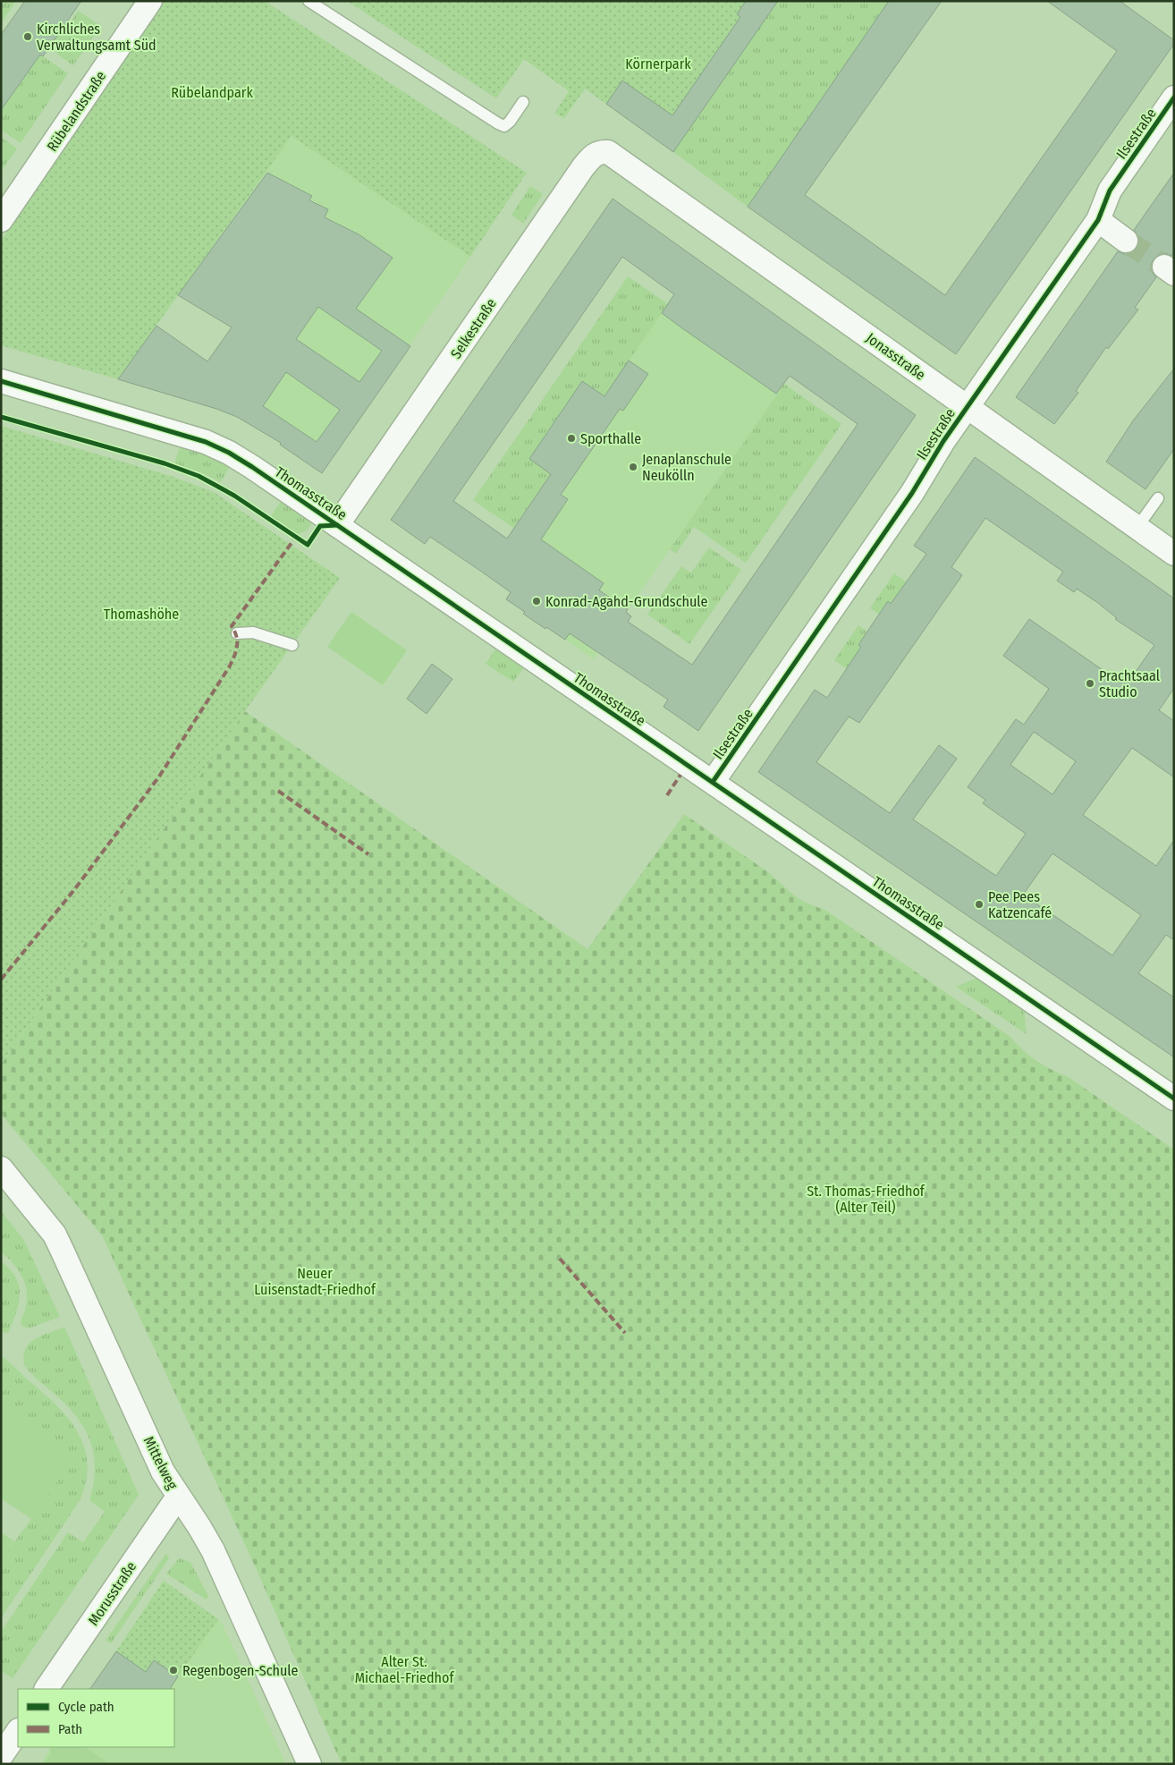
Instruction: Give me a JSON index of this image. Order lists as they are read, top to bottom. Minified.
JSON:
{"streets":{"street":["Rübelandstraße","Ilsestraße","Selkestraße","Jonasstraße","Thomasstraße","Mittelweg","Morusstraße"]},"crossings":[["Ilsestraße","Jonasstraße"],["Ilsestraße","Thomasstraße"],["Selkestraße","Jonasstraße"],["Selkestraße","Thomasstraße"],["Mittelweg","Morusstraße"]],"parks":["Körnerpark","Rübelandpark","Thomashöhe","St. Thomas-Friedhof (Alter Teil)","Neuer Luisenstadt-Friedhof","Alter St. Michael-Friedhof"],"places":["Kirchliches Verwaltungsamt Süd","Sporthalle","Jenaplanschule Neukölln","Konrad-Agahd-Grundschule","Prachtsaal Studio","Pee Pees Katzencafé","Regenbogen-Schule"],"legend":["Cycle path","Path"]}
